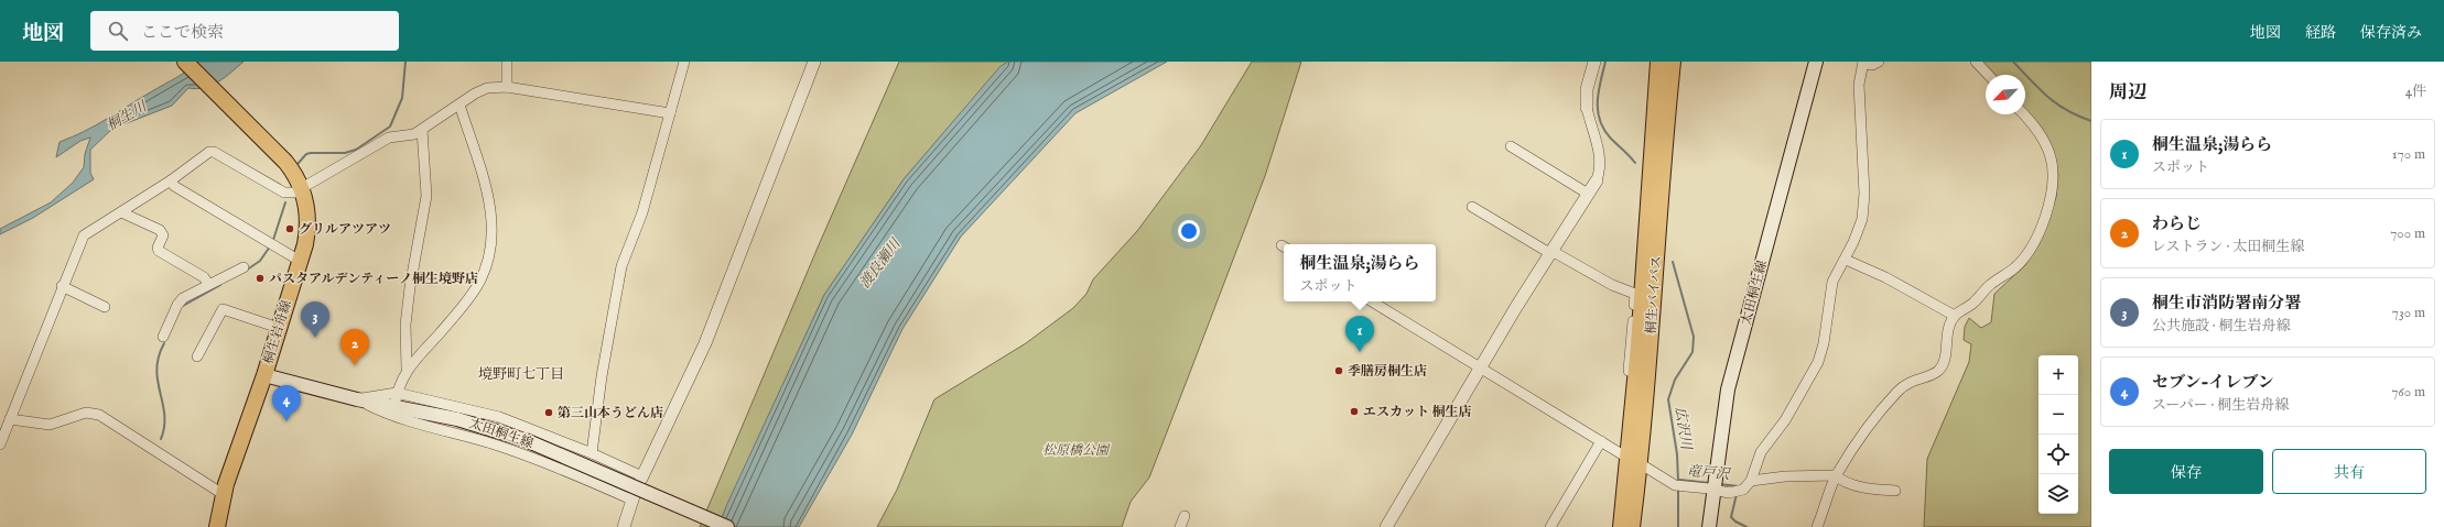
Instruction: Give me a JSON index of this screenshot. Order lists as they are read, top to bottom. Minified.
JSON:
{"streets":{"main road":["太田桐生線","桐生バイパス","桐生岩舟線"]},"crossings":[["太田桐生線","桐生岩舟線"]],"districts":["境野町七丁目"],"water":["桐生川","渡良瀬川","広沢川","竜戸沢"],"parks":["松原橋公園"],"places":["グリルアツアツ","パスタアルデンティーノ桐生境野店","季膳房桐生店","エスカット 桐生店","第三山本うどん店"],"north":"bottom left","page":{"header":"地図","search":"ここで検索","nav":["地図","経路","保存済み"],"heading":["周辺","4件"],"list":[{"mark":"1","name":"桐生温泉;湯らら","note":"スポット","value":"170 m"},{"mark":"2","name":"わらじ","note":"レストラン · 太田桐生線","value":"700 m"},{"mark":"3","name":"桐生市消防署南分署","note":"公共施設 · 桐生岩舟線","value":"730 m"},{"mark":"4","name":"セブン-イレブン","note":"スーパー · 桐生岩舟線","value":"760 m"}],"popup":["桐生温泉;湯らら","スポット"],"pins":["3","1","2","4"],"map_buttons":["+","−"],"buttons":["保存","共有"]}}
